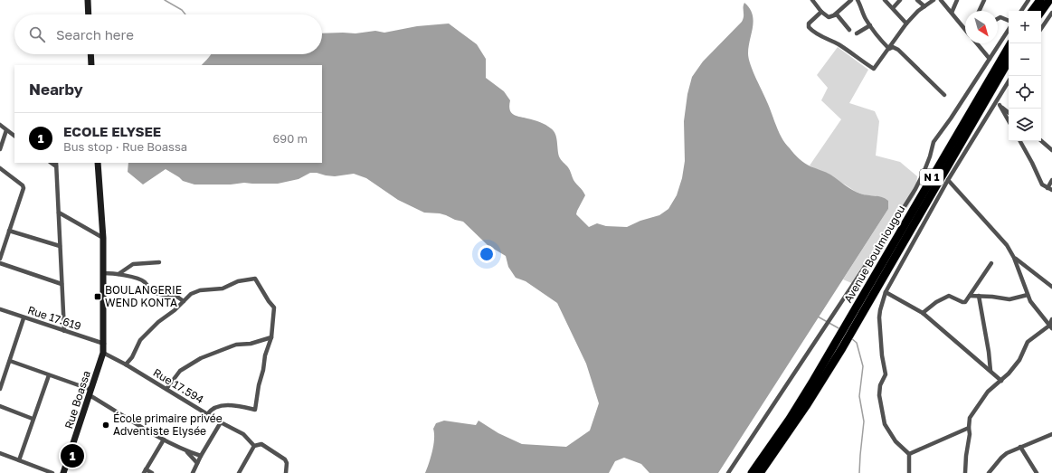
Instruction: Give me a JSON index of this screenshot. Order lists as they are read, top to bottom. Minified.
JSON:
{"streets":{"highway":["N 1","Avenue Boulmiougou"],"street":["Rue 17.619","Rue 17.594","Rue Boassa"]},"crossings":[["Rue 17.619","Rue Boassa"],["Rue 17.594","Rue Boassa"]],"places":{"transit":["BOULANGERIE WEND KONTA"],"other":["École primaire privée Adventiste Elysée"]},"north":"bottom right","page":{"map_buttons":["+","−"],"search":"Search here","heading":"Nearby","list":[{"mark":"1","name":"ECOLE ELYSEE","note":"Bus stop · Rue Boassa","value":"690 m"}],"pins":"1"}}
